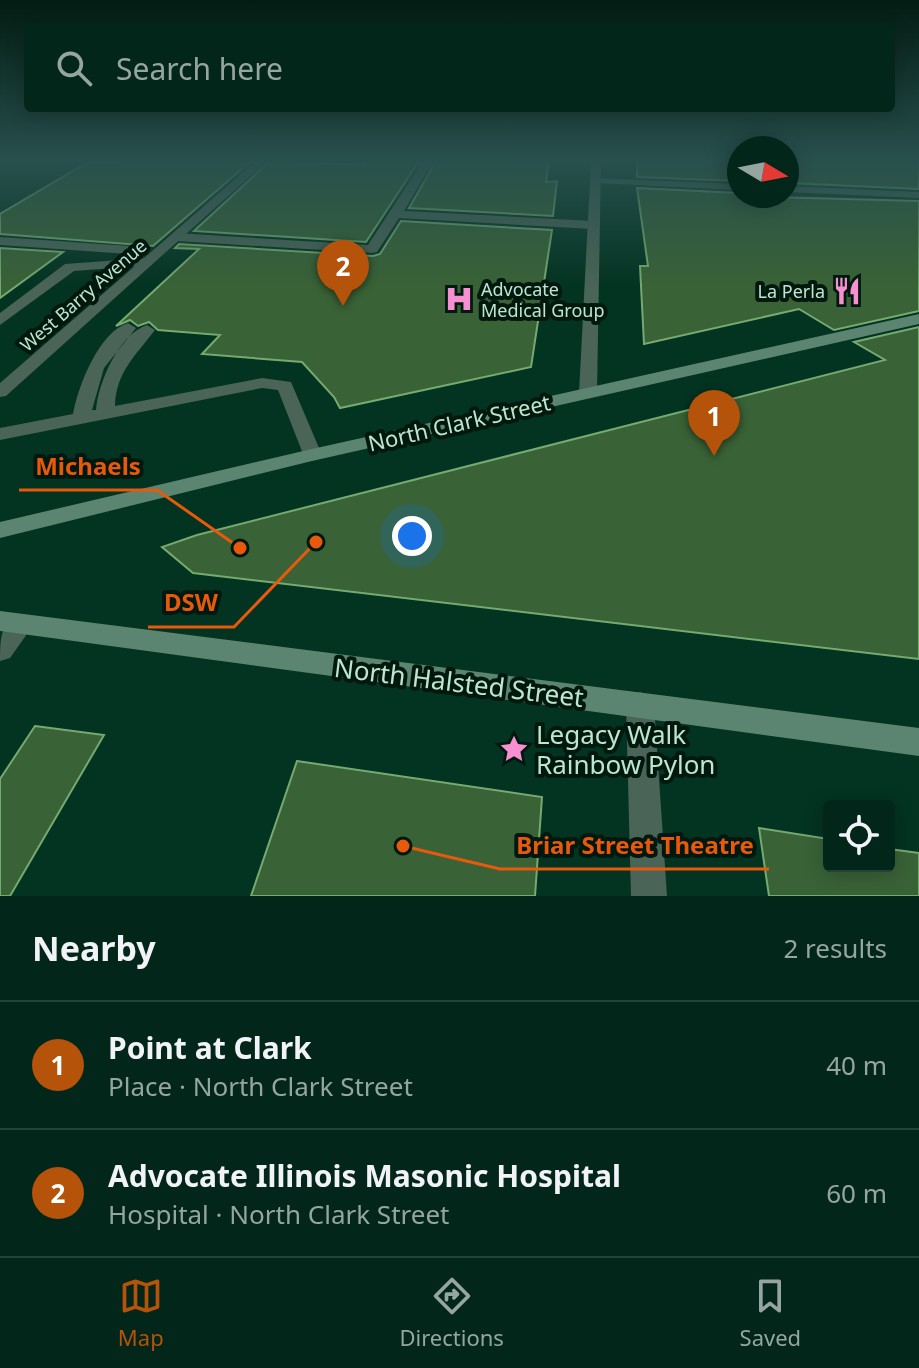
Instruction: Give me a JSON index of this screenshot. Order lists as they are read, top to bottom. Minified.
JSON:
{"streets":{"main road":["North Clark Street","North Halsted Street"],"street":["West Barry Avenue"]},"places":{"restaurant":["La Perla"],"hospital":["Advocate Medical Group"],"other":["DSW","Michaels","Briar Street Theatre"],"place":["Legacy Walk Rainbow Pylon"]},"north":"right","page":{"search":"Search here","pins":["2","1"],"heading":["Nearby","2 results"],"list":[{"mark":"1","name":"Point at Clark","note":"Place · North Clark Street","value":"40 m"},{"mark":"2","name":"Advocate Illinois Masonic Hospital","note":"Hospital · North Clark Street","value":"60 m"}],"nav":["Map","Directions","Saved"]}}
